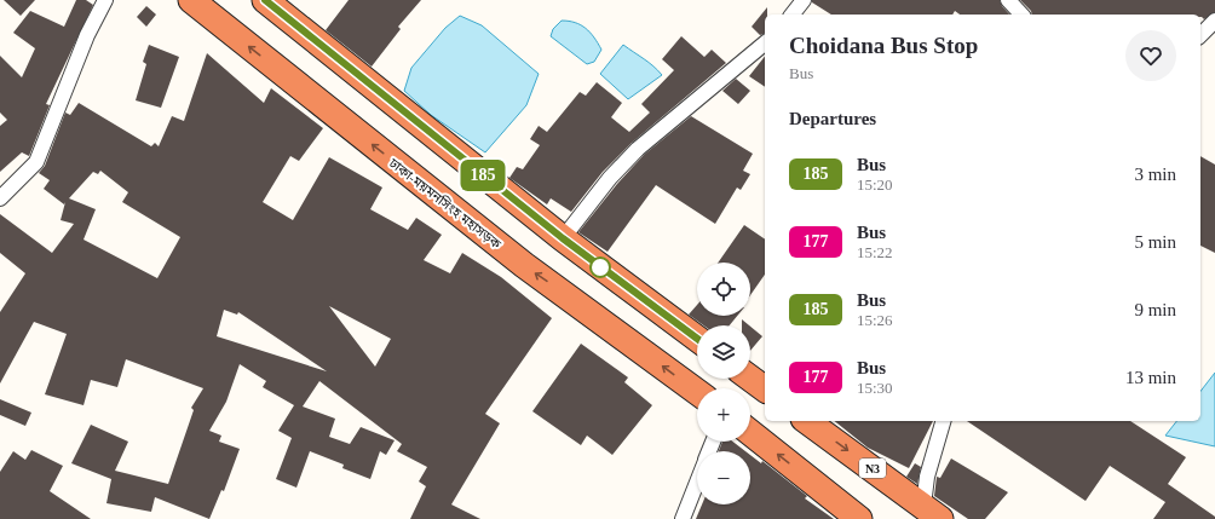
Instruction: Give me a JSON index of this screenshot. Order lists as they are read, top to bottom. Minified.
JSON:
{"streets":{"highway":["ঢাকা-ময়মনসিংহ মহাসড়ক","N3"]},"lines":["bus line 185"],"page":{"on_map":"185","heading":[["Choidana Bus Stop","Bus"],"Departures"],"list":[{"mark":"185","name":"Bus","note":"15:20","value":"3 min"},{"mark":"177","name":"Bus","note":"15:22","value":"5 min"},{"mark":"185","name":"Bus","note":"15:26","value":"9 min"},{"mark":"177","name":"Bus","note":"15:30","value":"13 min"}],"map_buttons":["+","−"]}}
